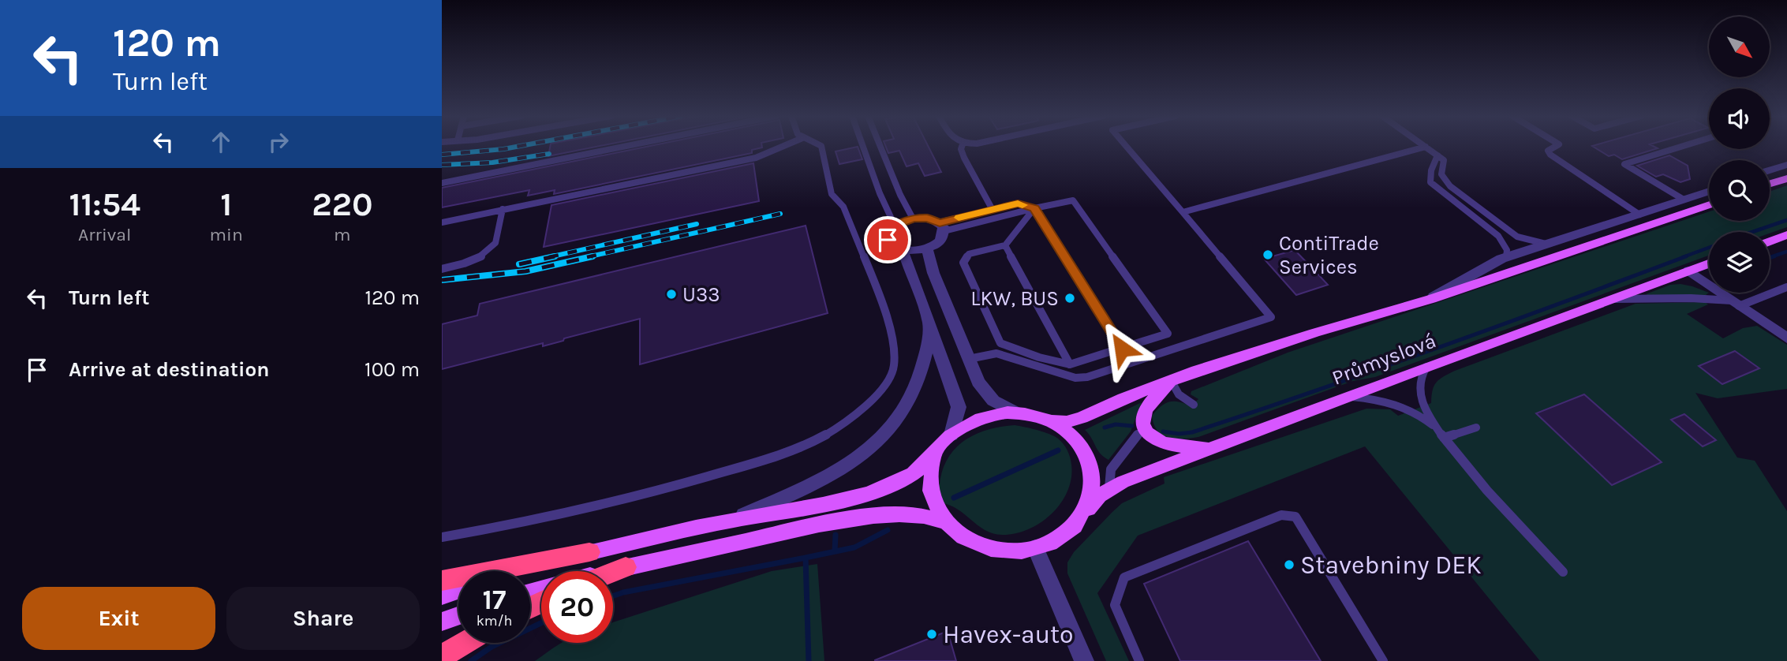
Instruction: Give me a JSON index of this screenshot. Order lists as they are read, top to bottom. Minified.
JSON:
{"streets":{"main road":["Průmyslová"]},"places":["ContiTrade Services","U33","LKW, BUS","Stavebniny DEK","Havex-auto"],"north":"bottom right","page":{"turn":["120 m","Turn left"],"eta":["11:54","Arrival","1","min","220","m"],"list":[{"name":"Turn left","value":"120 m"},{"name":"Arrive at destination","value":"100 m"}],"speed":"17 km/h","limit":"20","buttons":["Exit","Share"]}}
